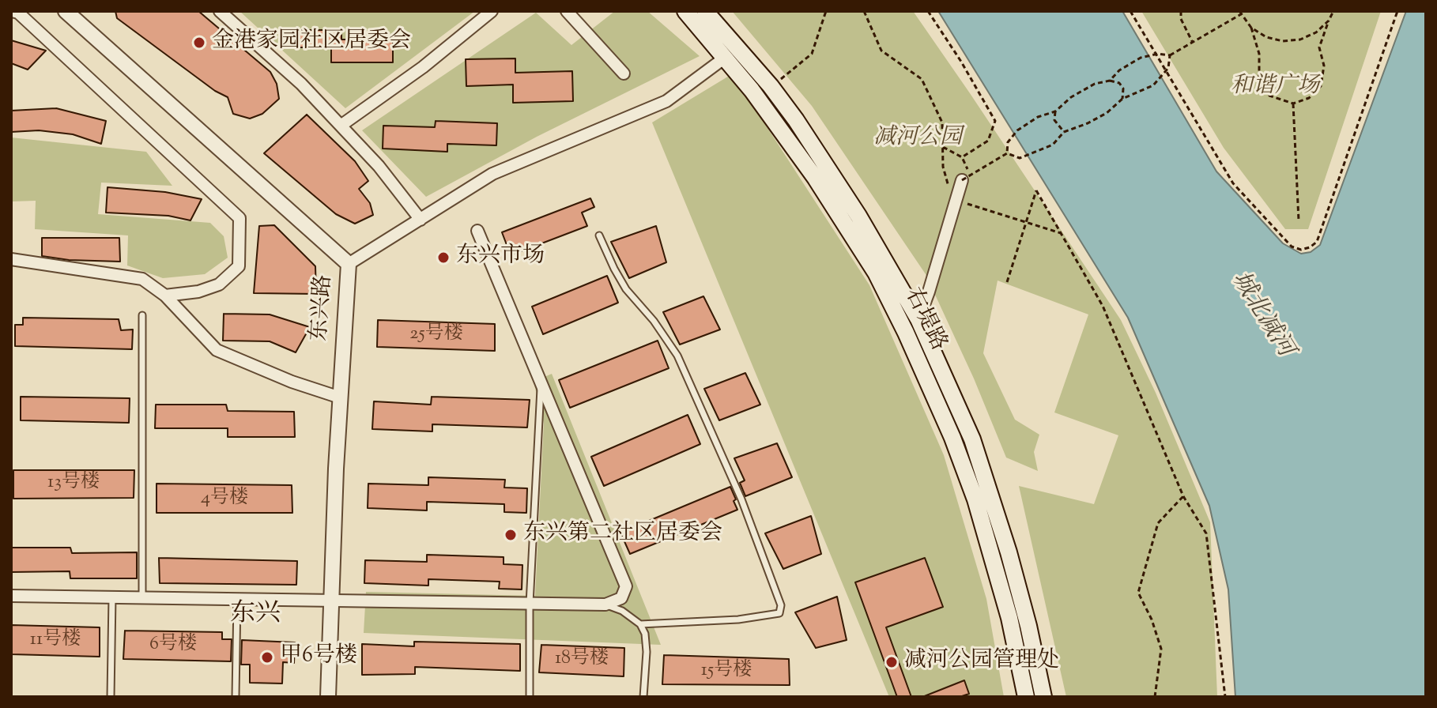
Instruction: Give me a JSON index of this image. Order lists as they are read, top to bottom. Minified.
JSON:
{"streets":{"main road":["右堤路"],"street":["东兴路"]},"districts":["东兴"],"water":["城北减河"],"parks":["和谐广场","减河公园"],"places":["金港家园社区居委会","东兴市场","东兴第二社区居委会","甲6号楼","减河公园管理处"],"house_numbers":["25号楼","13号楼","4号楼","11号楼","6号楼","18号楼","15号楼"]}
